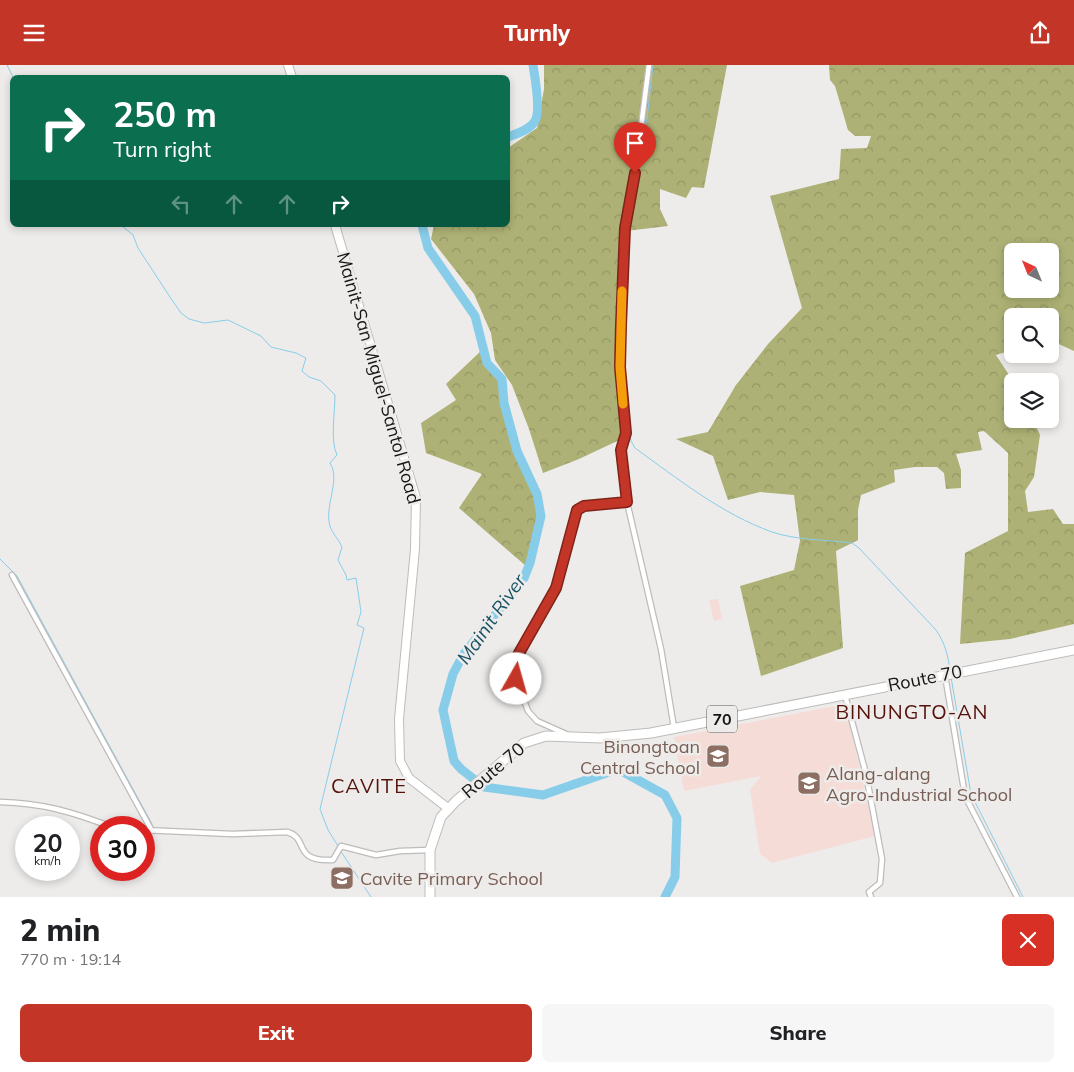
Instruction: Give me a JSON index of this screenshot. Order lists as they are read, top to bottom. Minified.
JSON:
{"streets":{"highway":["Route 70","70"],"main road":["Mainit-San Miguel-Santol Road"]},"crossings":[["Mainit-San Miguel-Santol Road","Route 70"]],"districts":["BINUNGTO-AN","CAVITE"],"water":["Mainit River"],"places":{"school or university":["Binongtoan Central School","Alang-alang Agro-Industrial School","Cavite Primary School"]},"north":"top left","page":{"header":"Turnly","turn":["250 m","Turn right"],"speed":"20 km/h","limit":"30","heading":["2 min","770 m · 19:14"],"buttons":["Exit","Share"]}}
